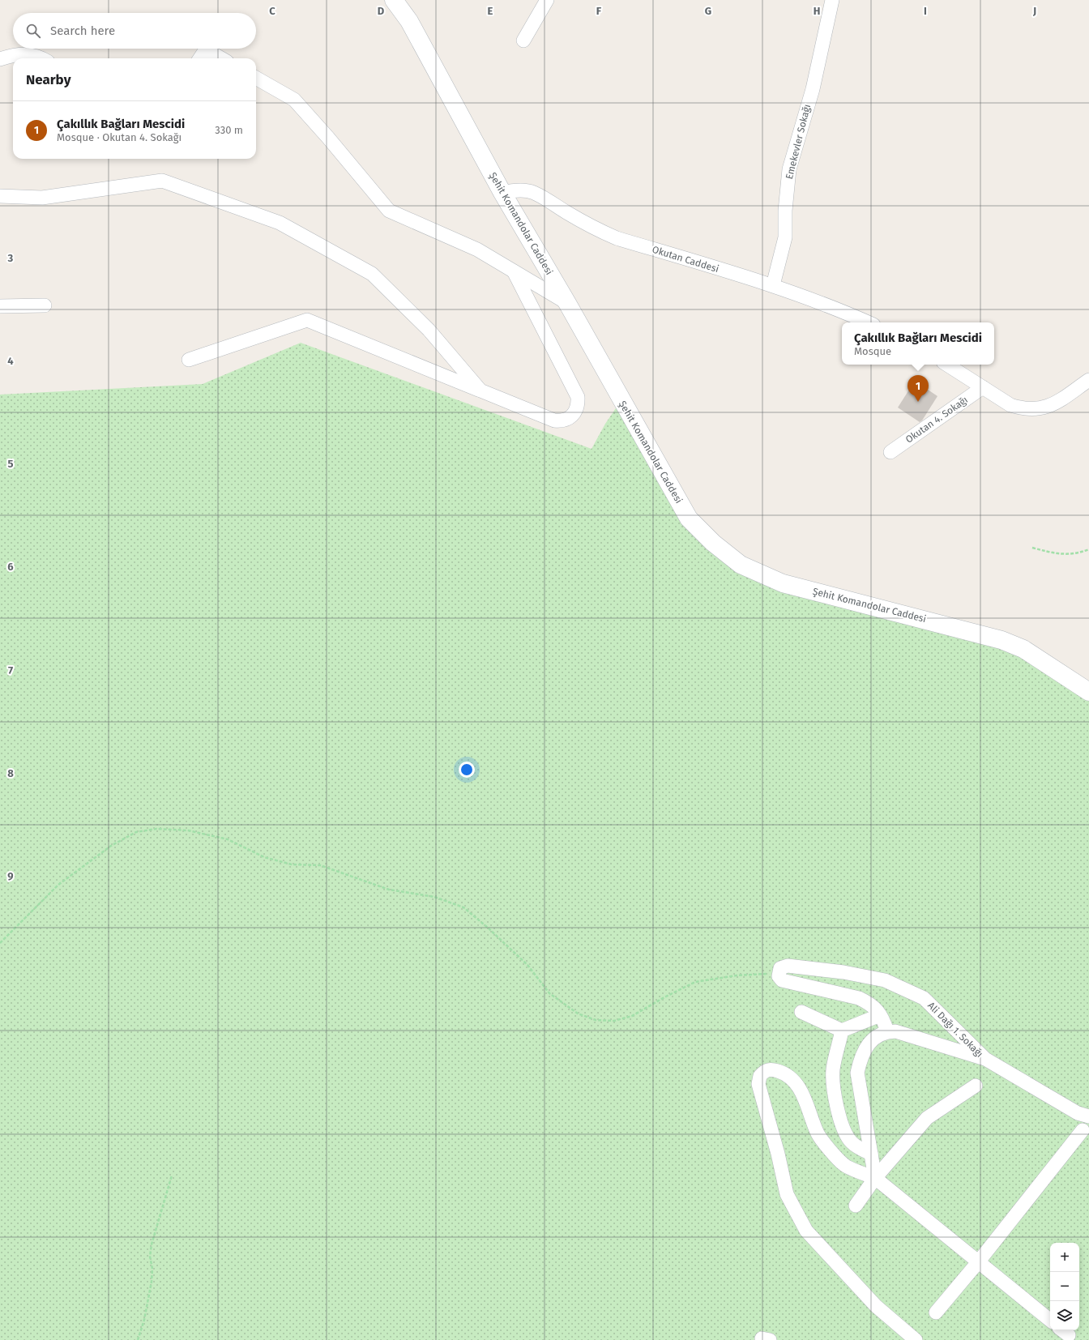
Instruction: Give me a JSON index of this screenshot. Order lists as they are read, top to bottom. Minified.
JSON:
{"streets":{"main road":["Şehit Komandolar Caddesi"],"street":["Emekevler Sokağı","Okutan Caddesi","Okutan 4. Sokağı","Ali Dağı 1. Sokağı"]},"crossings":[["Emekevler Sokağı","Okutan Caddesi"],["Şehit Komandolar Caddesi","Okutan Caddesi"]],"page":{"search":"Search here","heading":"Nearby","list":[{"mark":"1","name":"Çakıllık Bağları Mescidi","note":"Mosque · Okutan 4. Sokağı","value":"330 m"}],"popup":["Çakıllık Bağları Mescidi","Mosque"],"pins":"1","map_buttons":["+","−"]},"grid":{"columns":["C","D","E","F","G","H","I","J"],"rows":["3","4","5","6","7","8","9"]}}
